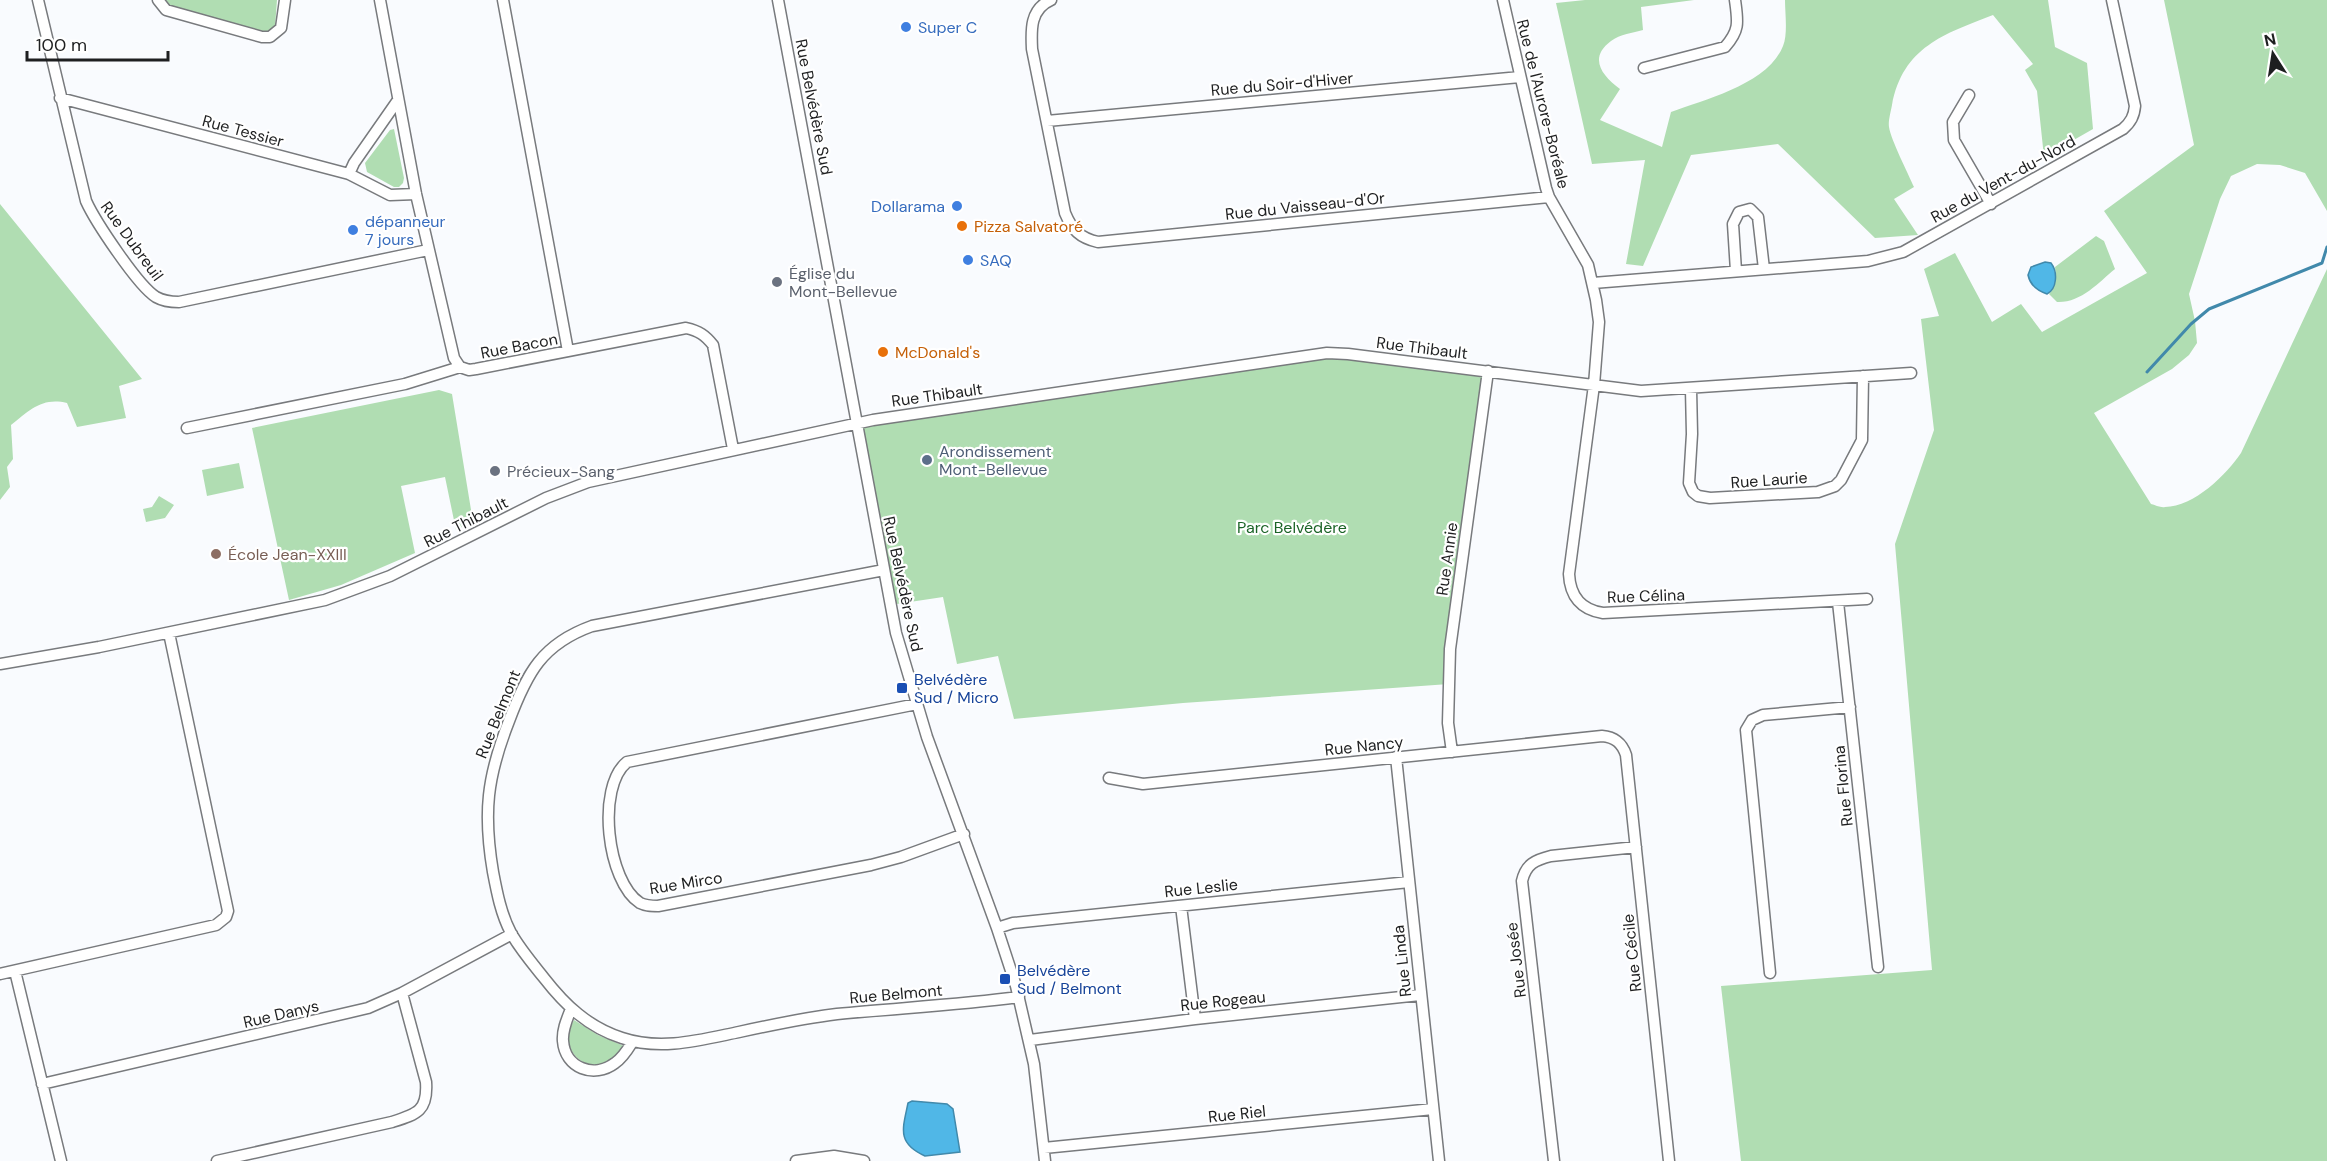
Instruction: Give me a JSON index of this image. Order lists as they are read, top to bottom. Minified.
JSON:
{"streets":{"street":["Rue du Soir-d'Hiver","Rue de l'Aurore-Boréale","Rue Belvédère Sud","Rue Tessier","Rue du Vent-du-Nord","Rue du Vaisseau-d'Or","Rue Dubreuil","Rue Bacon","Rue Thibault","Rue Laurie","Rue Annie","Rue Célina","Rue Belmont","Rue Nancy","Rue Florina","Rue Mirco","Rue Leslie","Rue Cécile","Rue Josée","Rue Linda","Rue Rogeau","Rue Danys","Rue Riel"]},"crossings":[["Rue du Soir-d'Hiver","Rue de l'Aurore-Boréale"],["Rue du Soir-d'Hiver","Rue du Vaisseau-d'Or"],["Rue de l'Aurore-Boréale","Rue du Vent-du-Nord"],["Rue de l'Aurore-Boréale","Rue du Vaisseau-d'Or"],["Rue de l'Aurore-Boréale","Rue Thibault"],["Rue de l'Aurore-Boréale","Rue Célina"],["Rue Belvédère Sud","Rue Thibault"],["Rue Belvédère Sud","Rue Belmont"],["Rue Belvédère Sud","Rue Mirco"],["Rue Belvédère Sud","Rue Leslie"],["Rue Belvédère Sud","Rue Rogeau"],["Rue Belvédère Sud","Rue Riel"],["Rue Tessier","Rue Dubreuil"],["Rue Bacon","Rue Thibault"],["Rue Thibault","Rue Laurie"],["Rue Thibault","Rue Annie"],["Rue Thibault","Rue Célina"],["Rue Annie","Rue Nancy"],["Rue Célina","Rue Florina"],["Rue Belmont","Rue Danys"],["Rue Nancy","Rue Cécile"],["Rue Nancy","Rue Linda"],["Rue Leslie","Rue Linda"],["Rue Cécile","Rue Josée"],["Rue Linda","Rue Rogeau"],["Rue Linda","Rue Riel"]],"parks":["Parc Belvédère"],"places":{"other":["Super C","Dollarama","Pizza Salvatoré","dépanneur 7 jours","SAQ","Église du Mont-Bellevue","McDonald's","Arondissement Mont-Bellevue","Précieux-Sang","École Jean-XXIII"],"transit":["Belvédère Sud / Micro","Belvédère Sud / Belmont"]},"scale_bar":"100 m","north":"top"}
